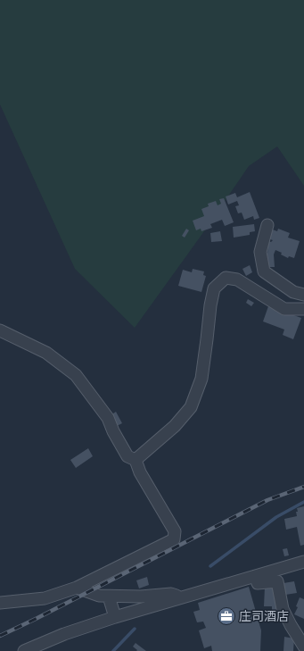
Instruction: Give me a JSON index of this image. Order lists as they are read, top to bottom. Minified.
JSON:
{"places":{"office":["庄司酒店"]}}
